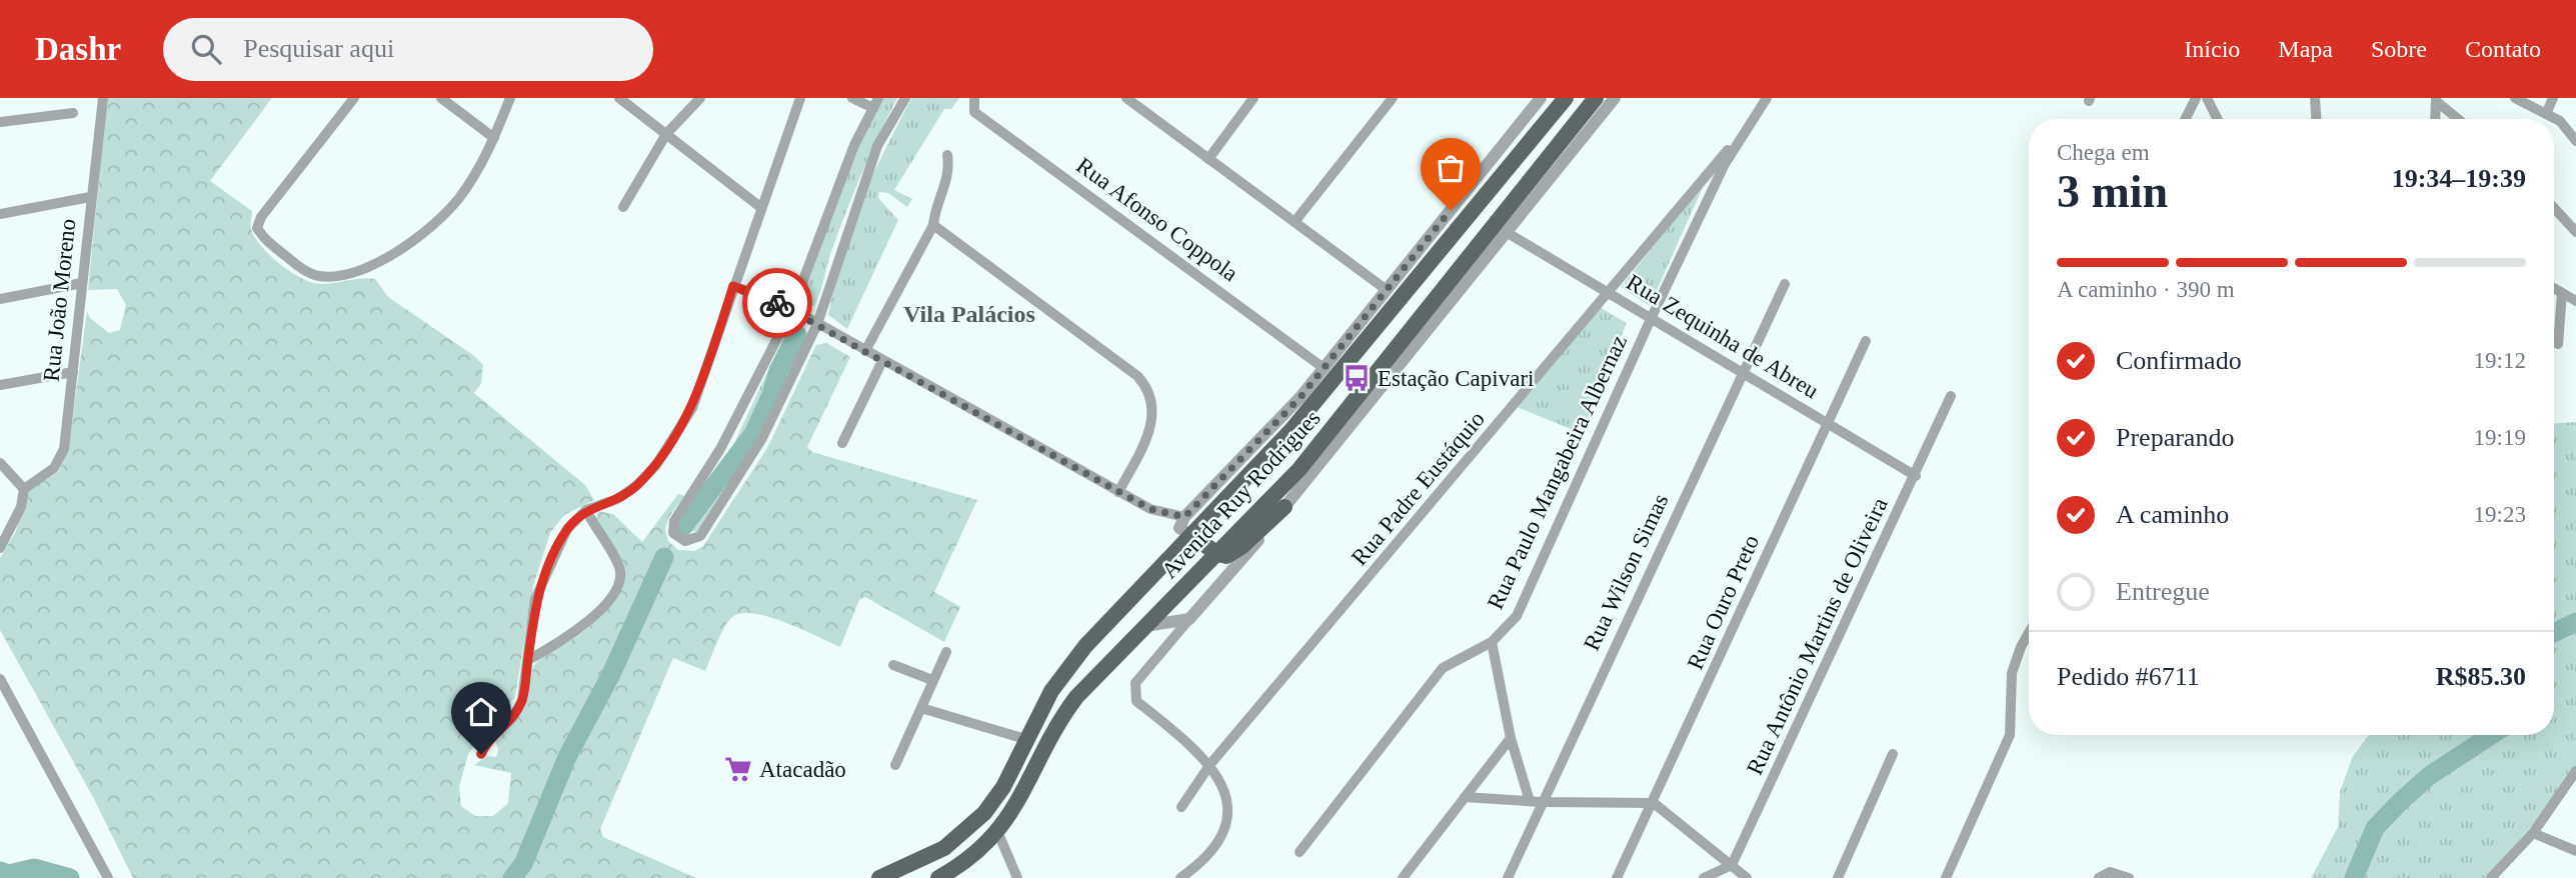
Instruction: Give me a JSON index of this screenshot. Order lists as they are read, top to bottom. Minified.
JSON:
{"streets":{"main road":["Avenida Ruy Rodrigues"],"street":["Rua Afonso Coppola","Rua João Moreno","Rua Zequinha de Abreu","Rua Paulo Mangabeira Albernaz","Rua Padre Eustáquio","Rua Wilson Simas","Rua Ouro Preto","Rua Antônio Martins de Oliveira"]},"crossings":[["Rua Zequinha de Abreu","Rua Paulo Mangabeira Albernaz"],["Rua Zequinha de Abreu","Rua Padre Eustáquio"],["Rua Zequinha de Abreu","Rua Wilson Simas"],["Rua Zequinha de Abreu","Rua Ouro Preto"],["Rua Zequinha de Abreu","Rua Antônio Martins de Oliveira"],["Rua Paulo Mangabeira Albernaz","Rua Padre Eustáquio"]],"districts":["Vila Palácios"],"places":{"bus stop":["Estação Capivari"],"supermarket":["Atacadão"]},"page":{"header":"Dashr","search":"Pesquisar aqui","nav":["Início","Mapa","Sobre","Contato"],"heading":["3 min","Chega em","19:34–19:39"],"panel":["Pedido #6711","R$85.30"],"bar":"A caminho · 390 m","list":[["Confirmado","19:12"],["Preparando","19:19"],["A caminho","19:23"],"Entregue"]}}
